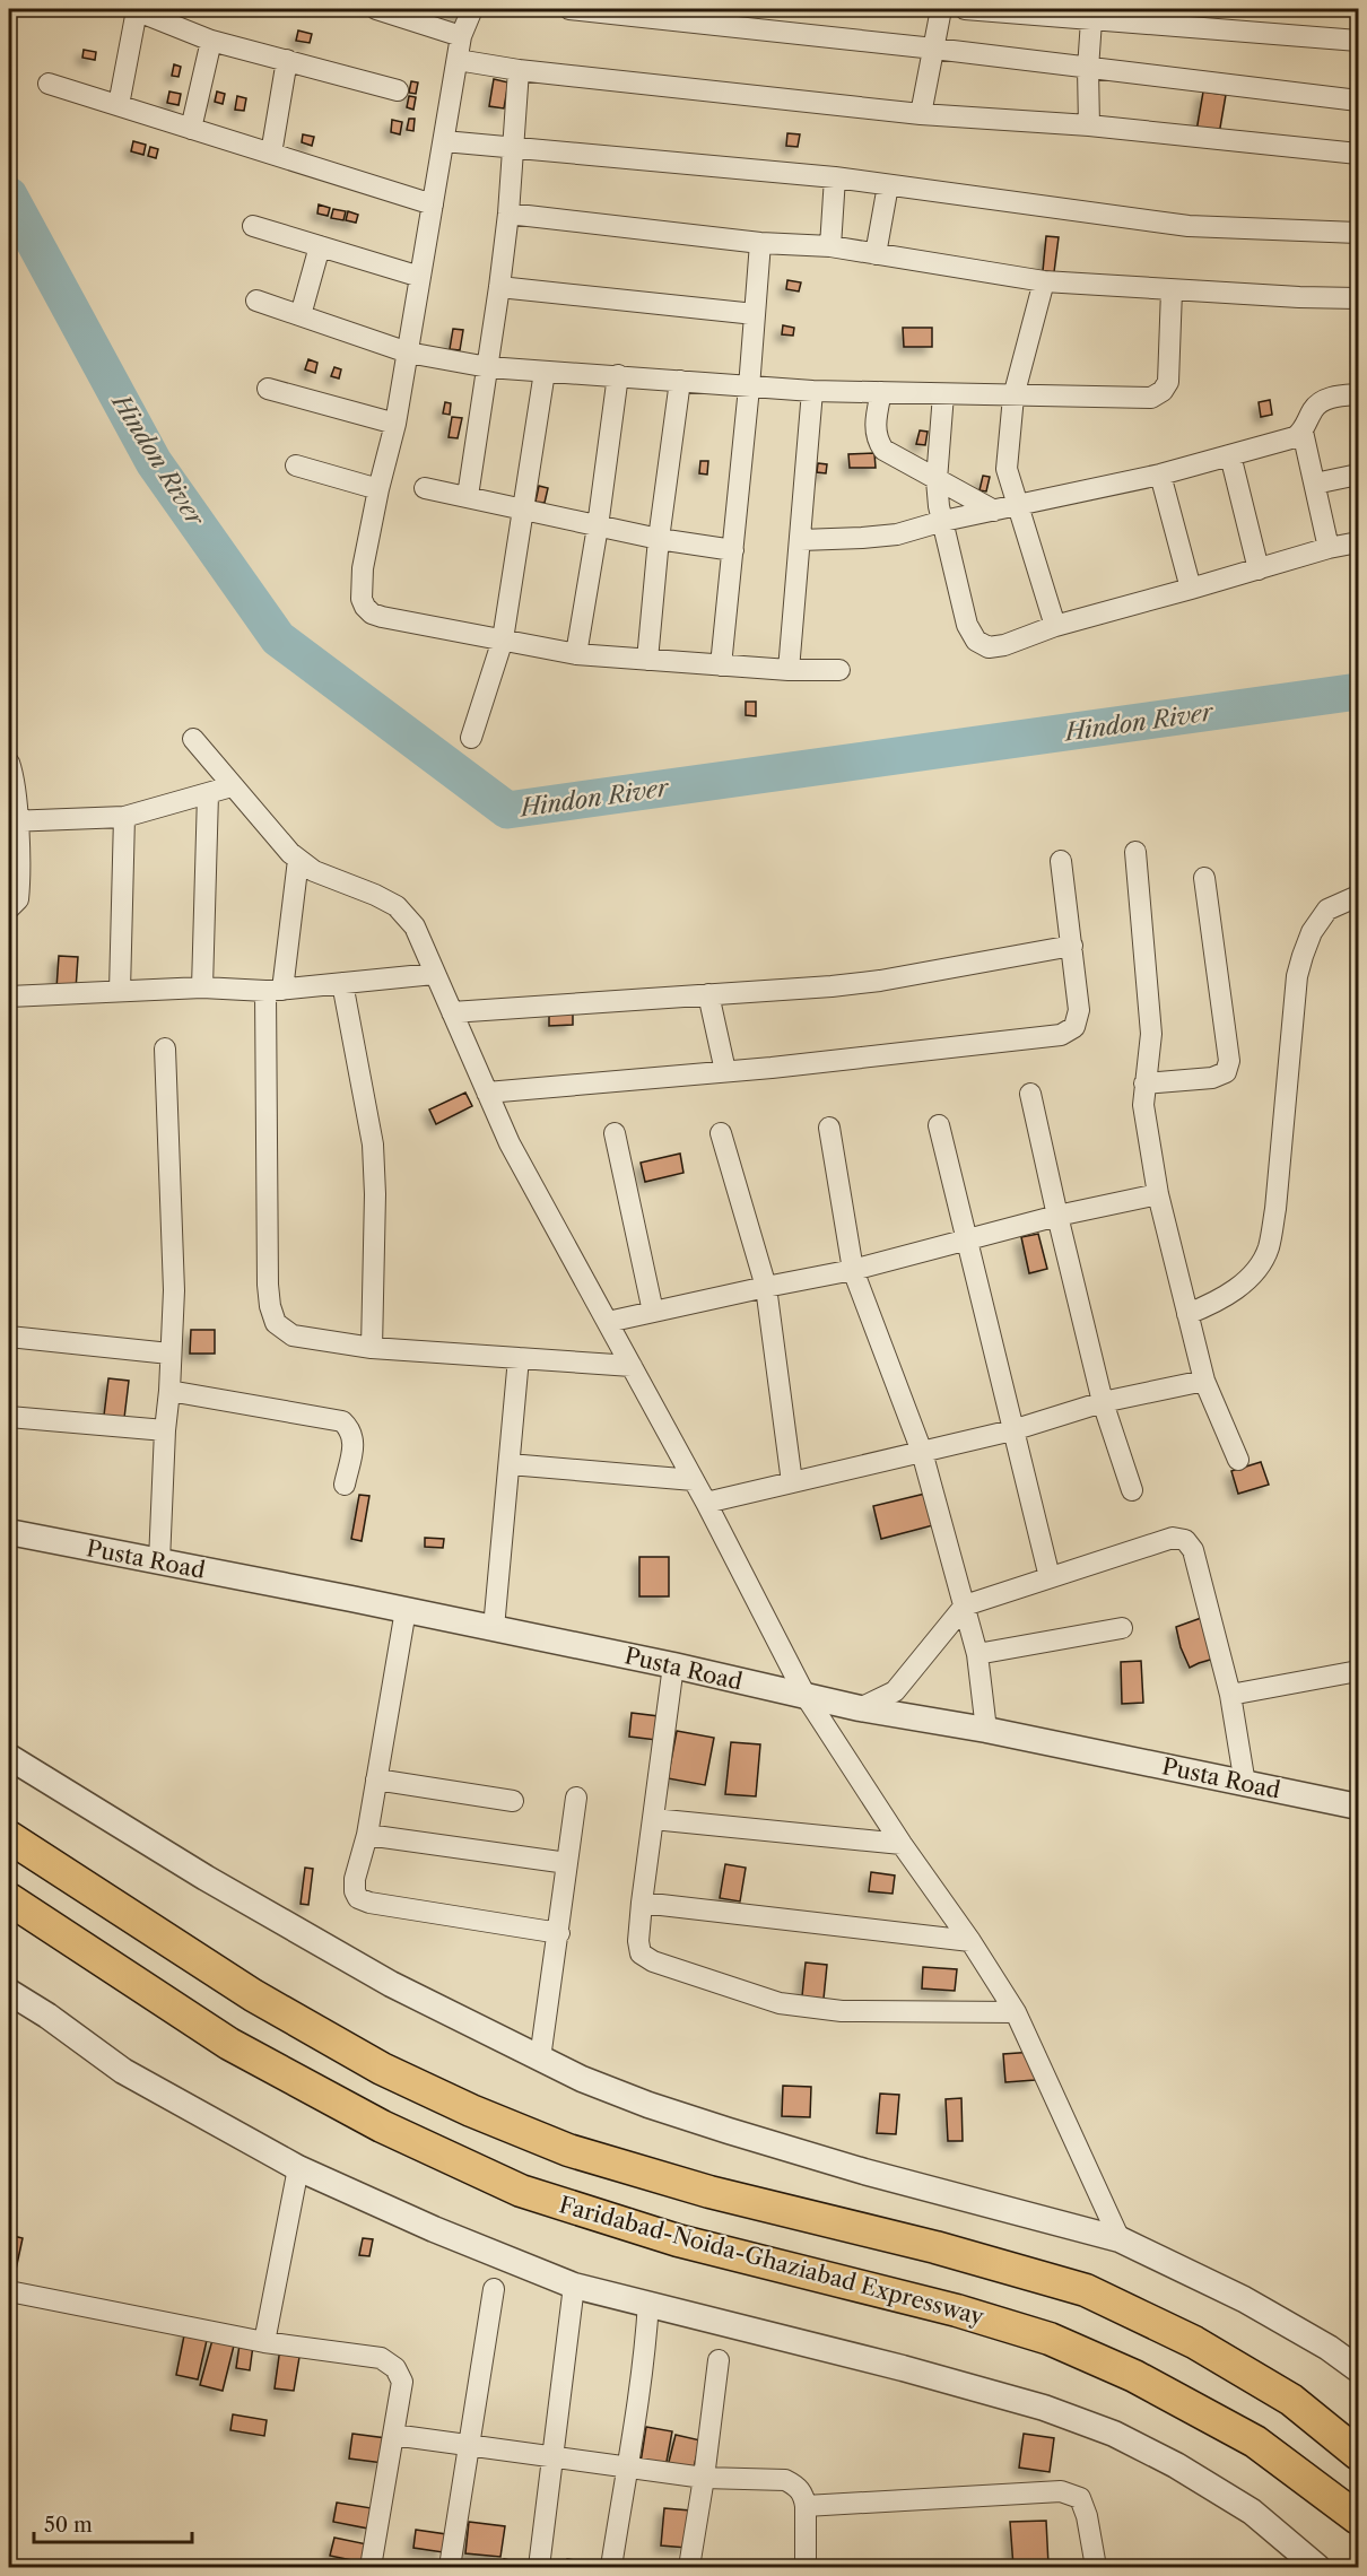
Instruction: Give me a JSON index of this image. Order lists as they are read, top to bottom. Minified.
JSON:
{"streets":{"main road":["Faridabad-Noida-Ghaziabad Expressway"],"street":["Pusta Road"]},"water":["Hindon River"],"scale_bar":"50 m"}
